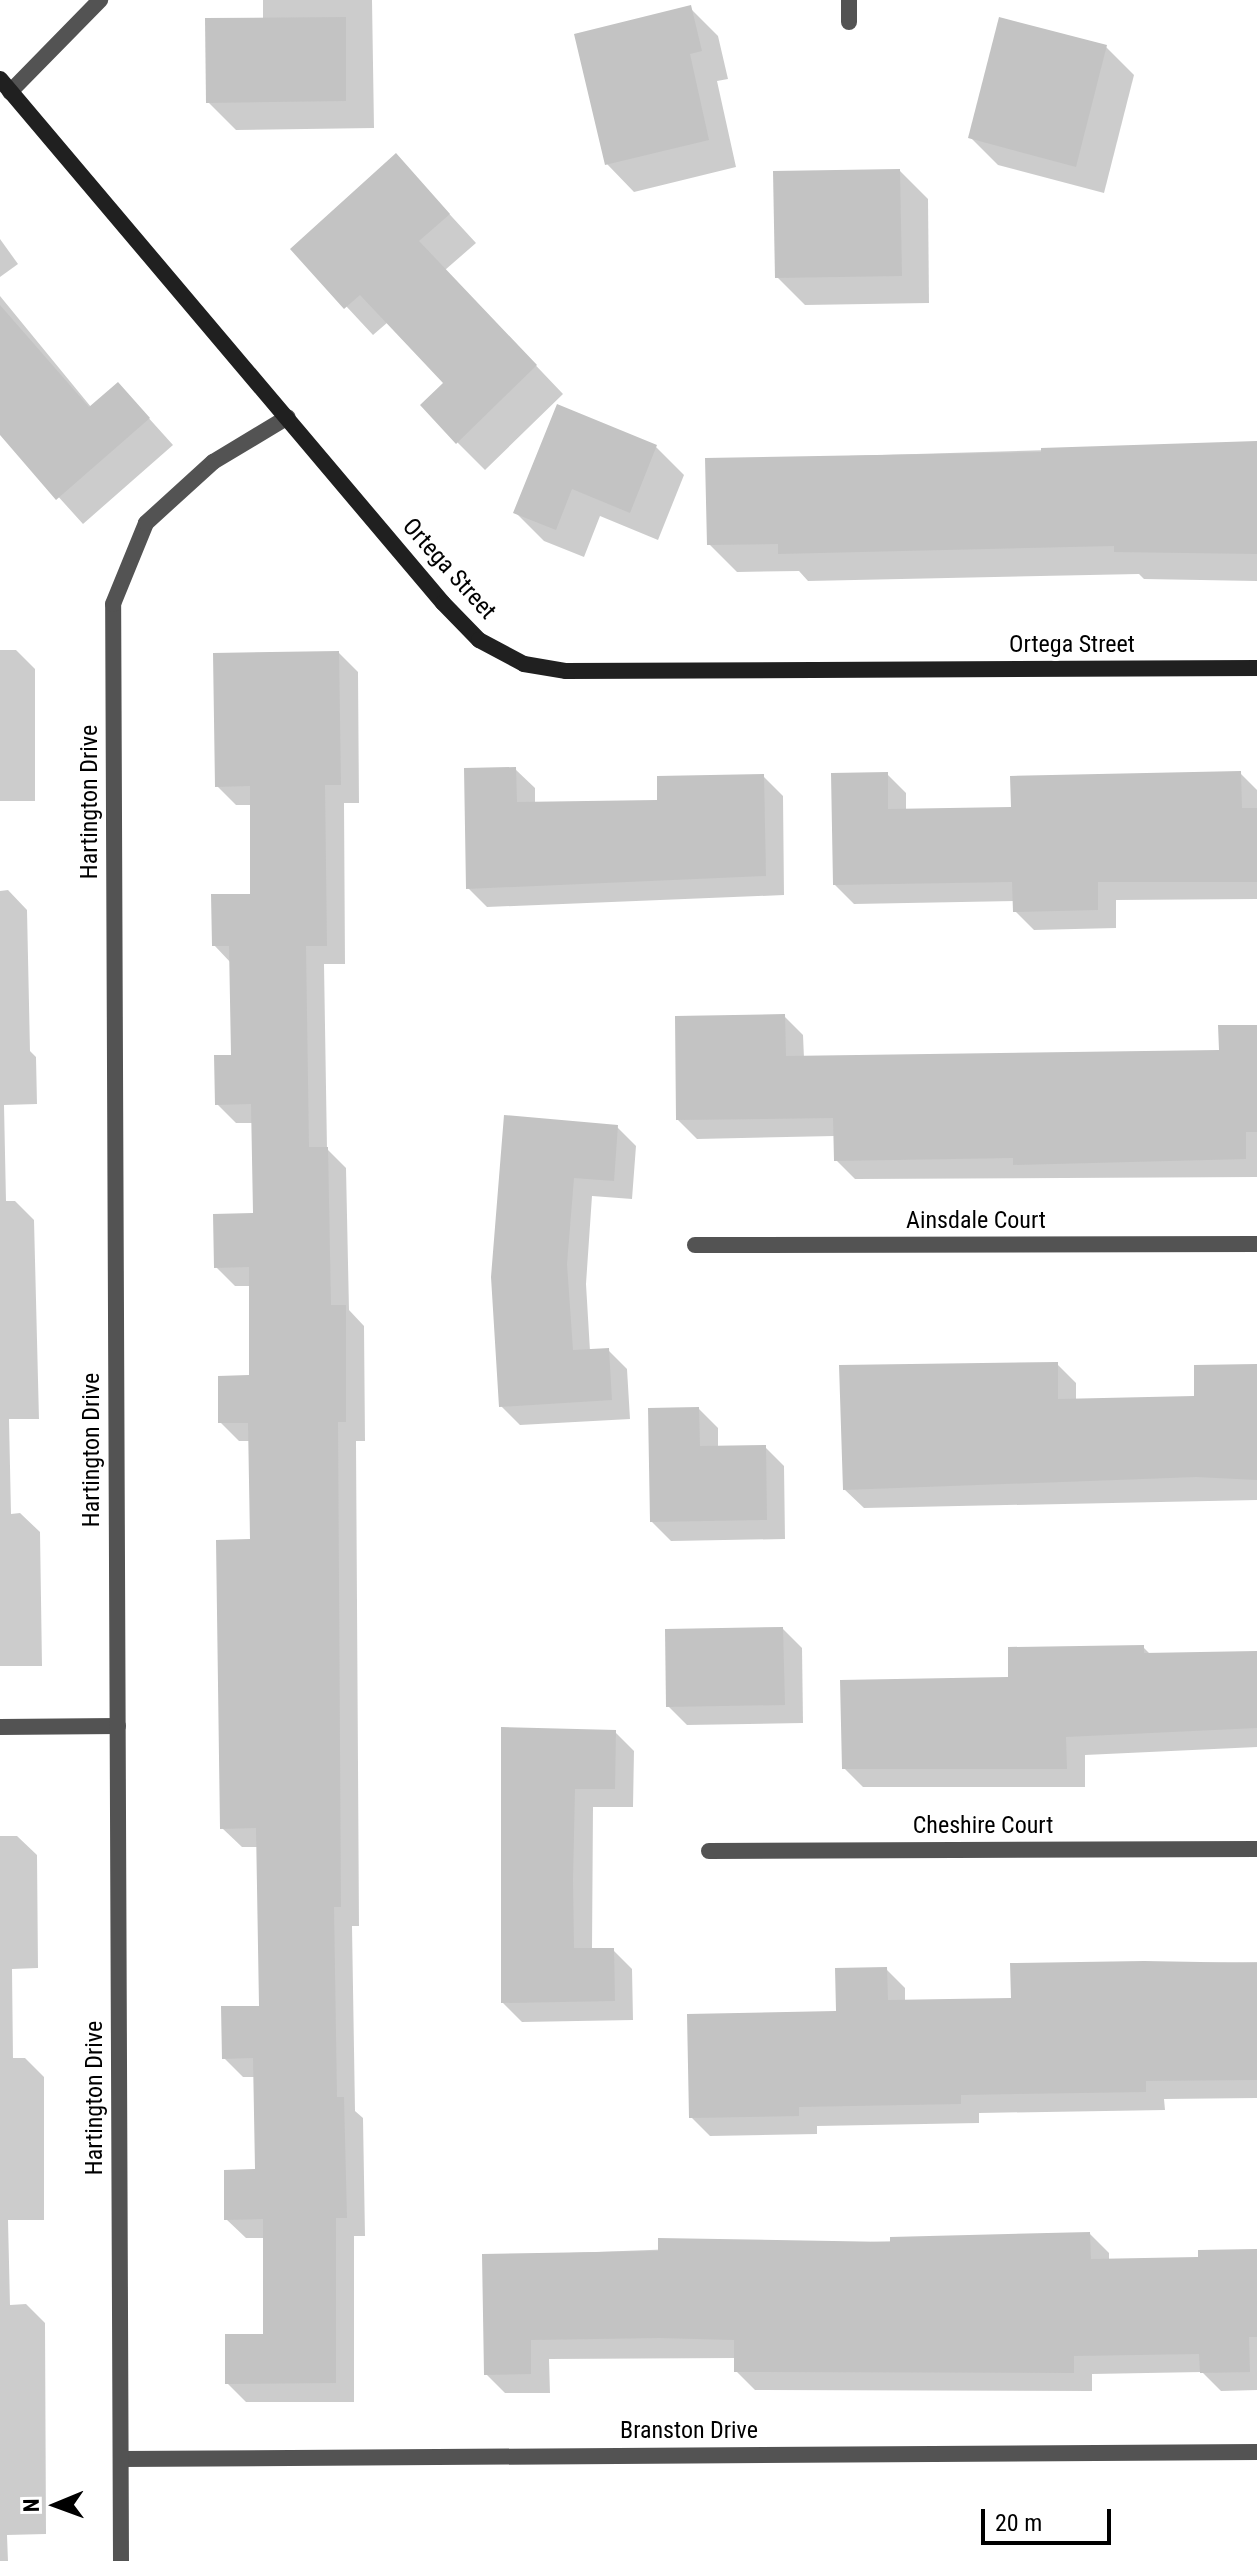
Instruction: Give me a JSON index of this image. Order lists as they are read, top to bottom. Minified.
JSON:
{"streets":{"street":["Ortega Street","Hartington Drive","Ainsdale Court","Cheshire Court","Branston Drive"]},"crossings":[["Ortega Street","Hartington Drive"],["Hartington Drive","Branston Drive"]],"scale_bar":"20 m","north":"left"}
